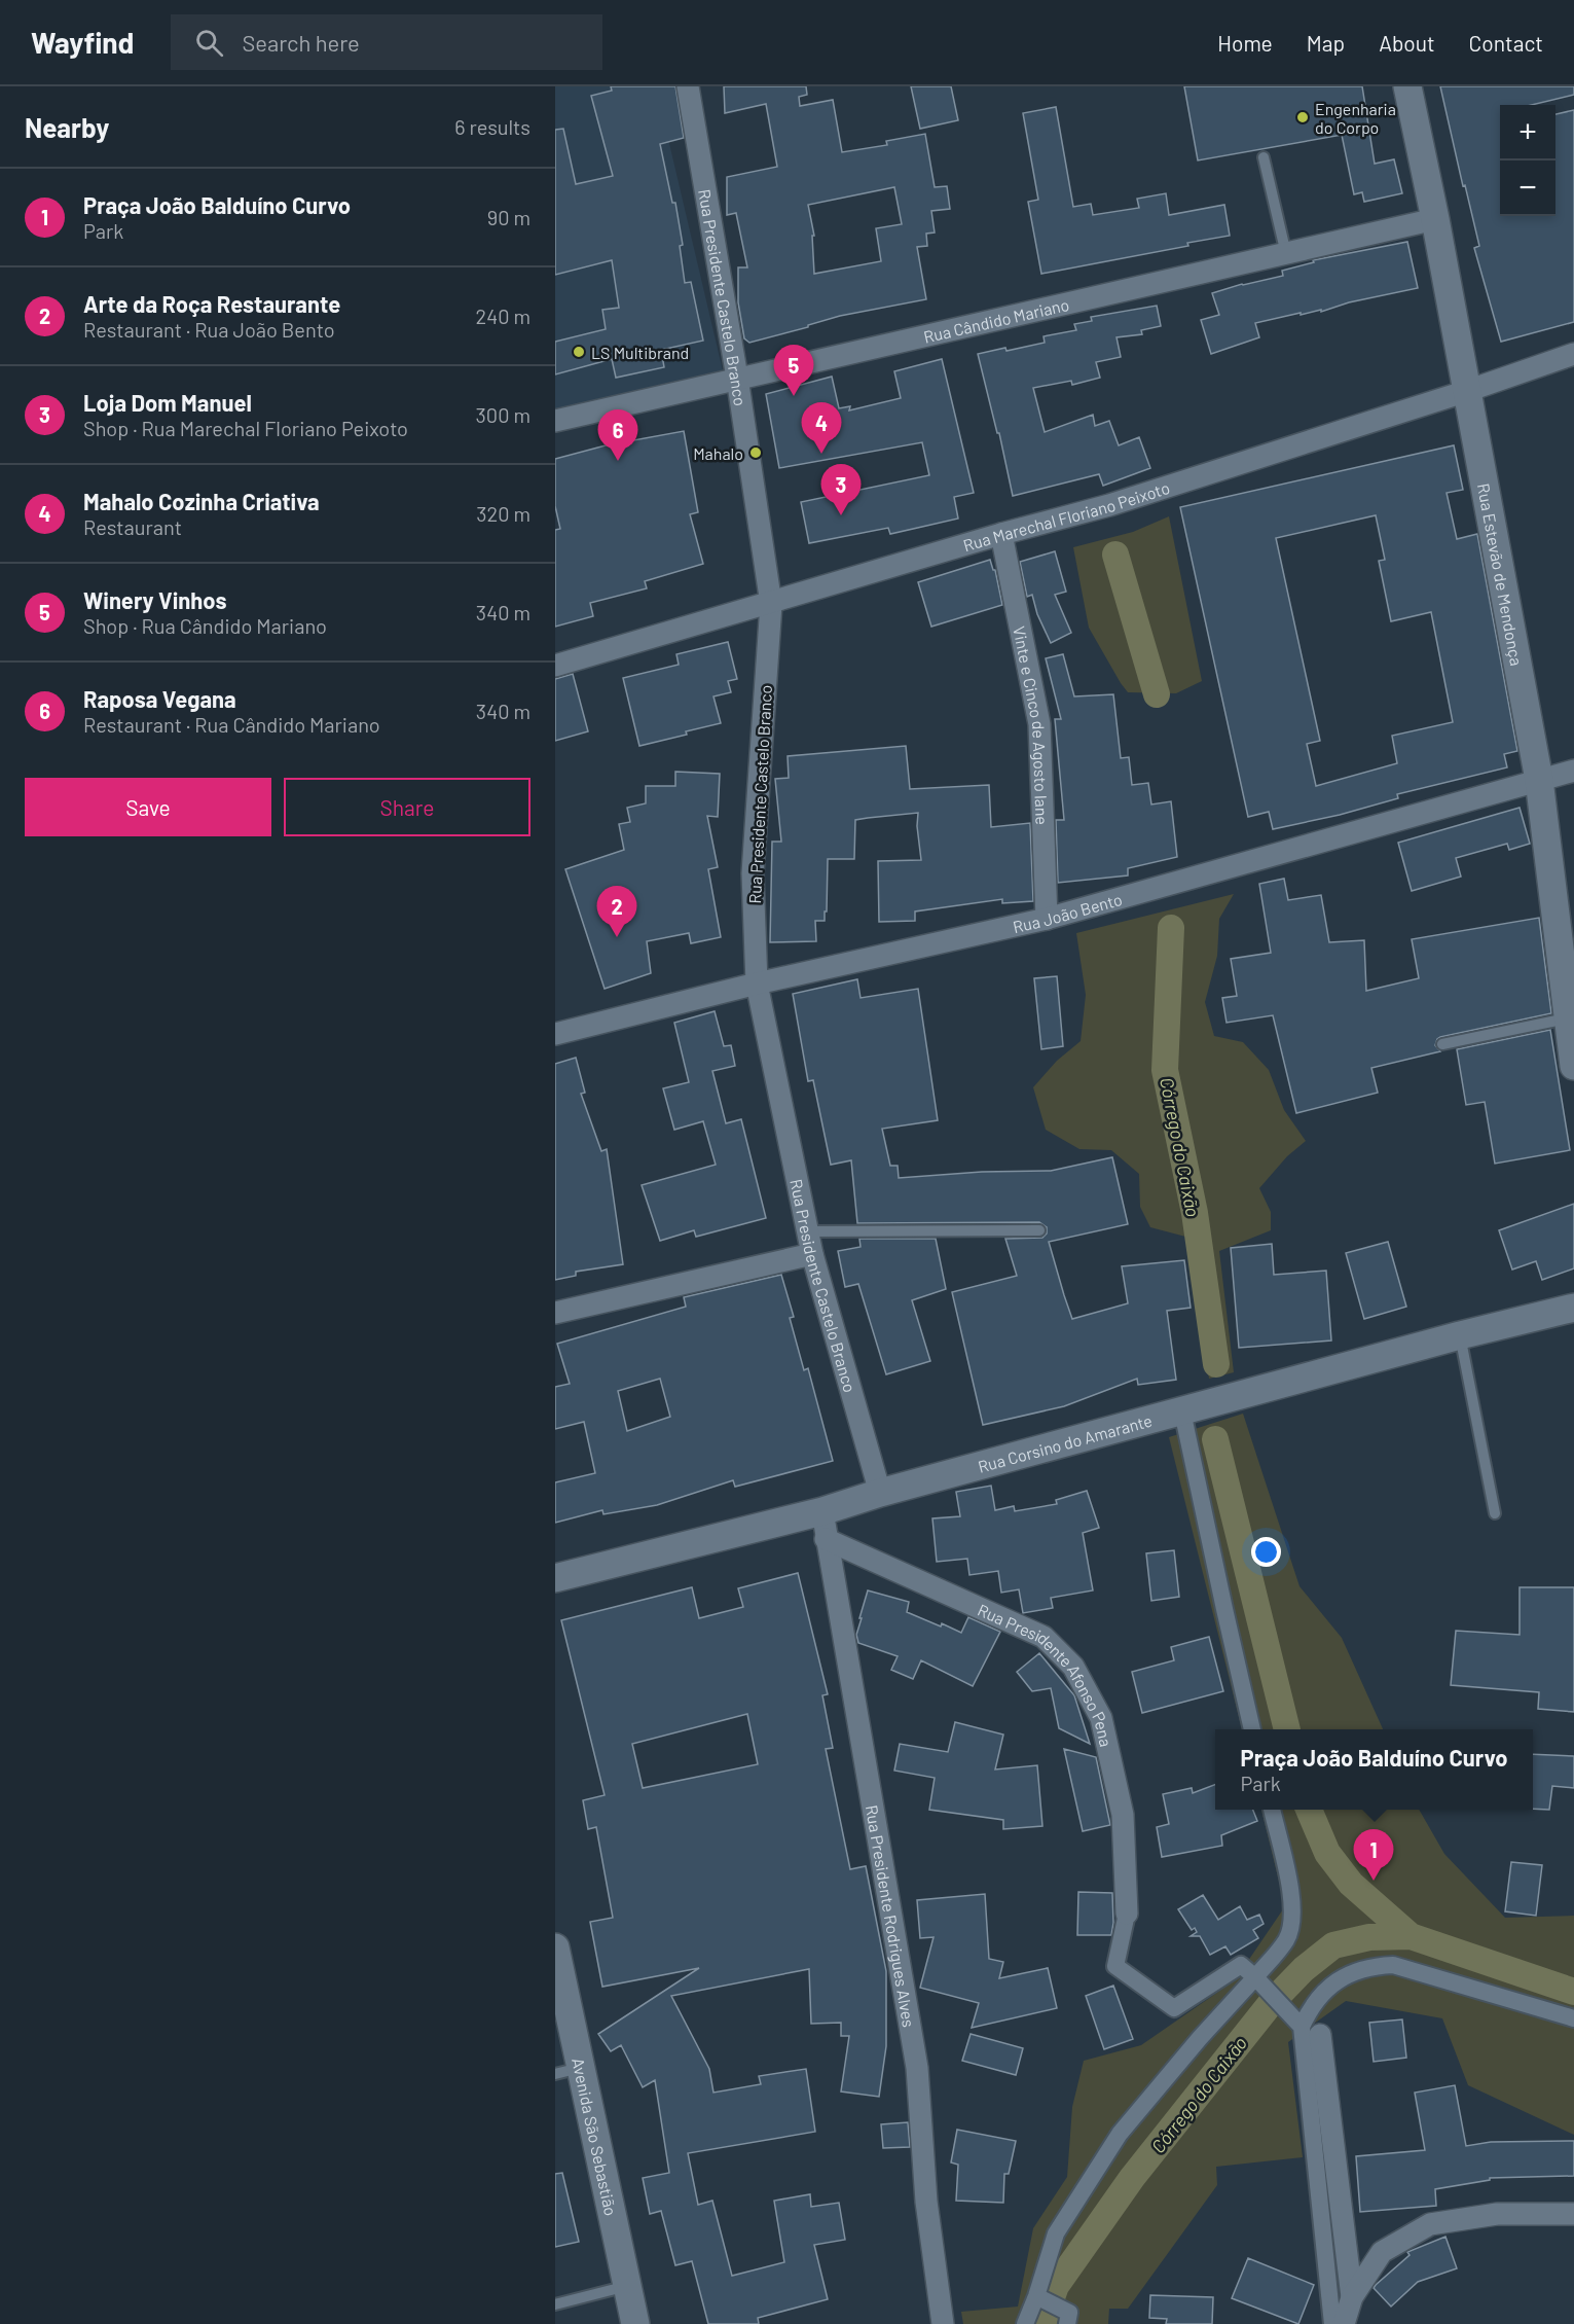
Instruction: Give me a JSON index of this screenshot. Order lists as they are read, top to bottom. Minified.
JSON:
{"streets":{"street":["Rua Presidente Castelo Branco","Rua Cândido Mariano","Rua Marechal Floriano Peixoto","Rua Estevão de Mendonça","Vinte e Cinco de Agosto lane","Rua João Bento","Rua Corsino do Amarante","Rua Presidente Afonso Pena","Rua Presidente Rodrigues Alves","Avenida São Sebastião"]},"crossings":[["Rua Presidente Castelo Branco","Rua Cândido Mariano"],["Rua Presidente Castelo Branco","Rua Marechal Floriano Peixoto"],["Rua Presidente Castelo Branco","Rua João Bento"],["Rua Presidente Castelo Branco","Rua Corsino do Amarante"],["Rua Cândido Mariano","Rua Estevão de Mendonça"],["Rua Marechal Floriano Peixoto","Rua Estevão de Mendonça"],["Rua Marechal Floriano Peixoto","Vinte e Cinco de Agosto lane"],["Rua Estevão de Mendonça","Rua João Bento"],["Vinte e Cinco de Agosto lane","Rua João Bento"],["Rua Corsino do Amarante","Rua Presidente Rodrigues Alves"],["Rua Presidente Afonso Pena","Rua Presidente Rodrigues Alves"]],"water":["Córrego do Caixão"],"places":["Engenharia do Corpo","LS Multibrand","Mahalo"],"page":{"header":"Wayfind","search":"Search here","nav":["Home","Map","About","Contact"],"heading":["Nearby","6 results"],"map_buttons":["+","−"],"list":[{"mark":"1","name":"Praça João Balduíno Curvo","note":"Park","value":"90 m"},{"mark":"2","name":"Arte da Roça Restaurante","note":"Restaurant · Rua João Bento","value":"240 m"},{"mark":"3","name":"Loja Dom Manuel","note":"Shop · Rua Marechal Floriano Peixoto","value":"300 m"},{"mark":"4","name":"Mahalo Cozinha Criativa","note":"Restaurant","value":"320 m"},{"mark":"5","name":"Winery Vinhos","note":"Shop · Rua Cândido Mariano","value":"340 m"},{"mark":"6","name":"Raposa Vegana","note":"Restaurant · Rua Cândido Mariano","value":"340 m"}],"pins":["5","4","6","3","2","1"],"buttons":["Save","Share"],"popup":["Praça João Balduíno Curvo","Park"]}}
